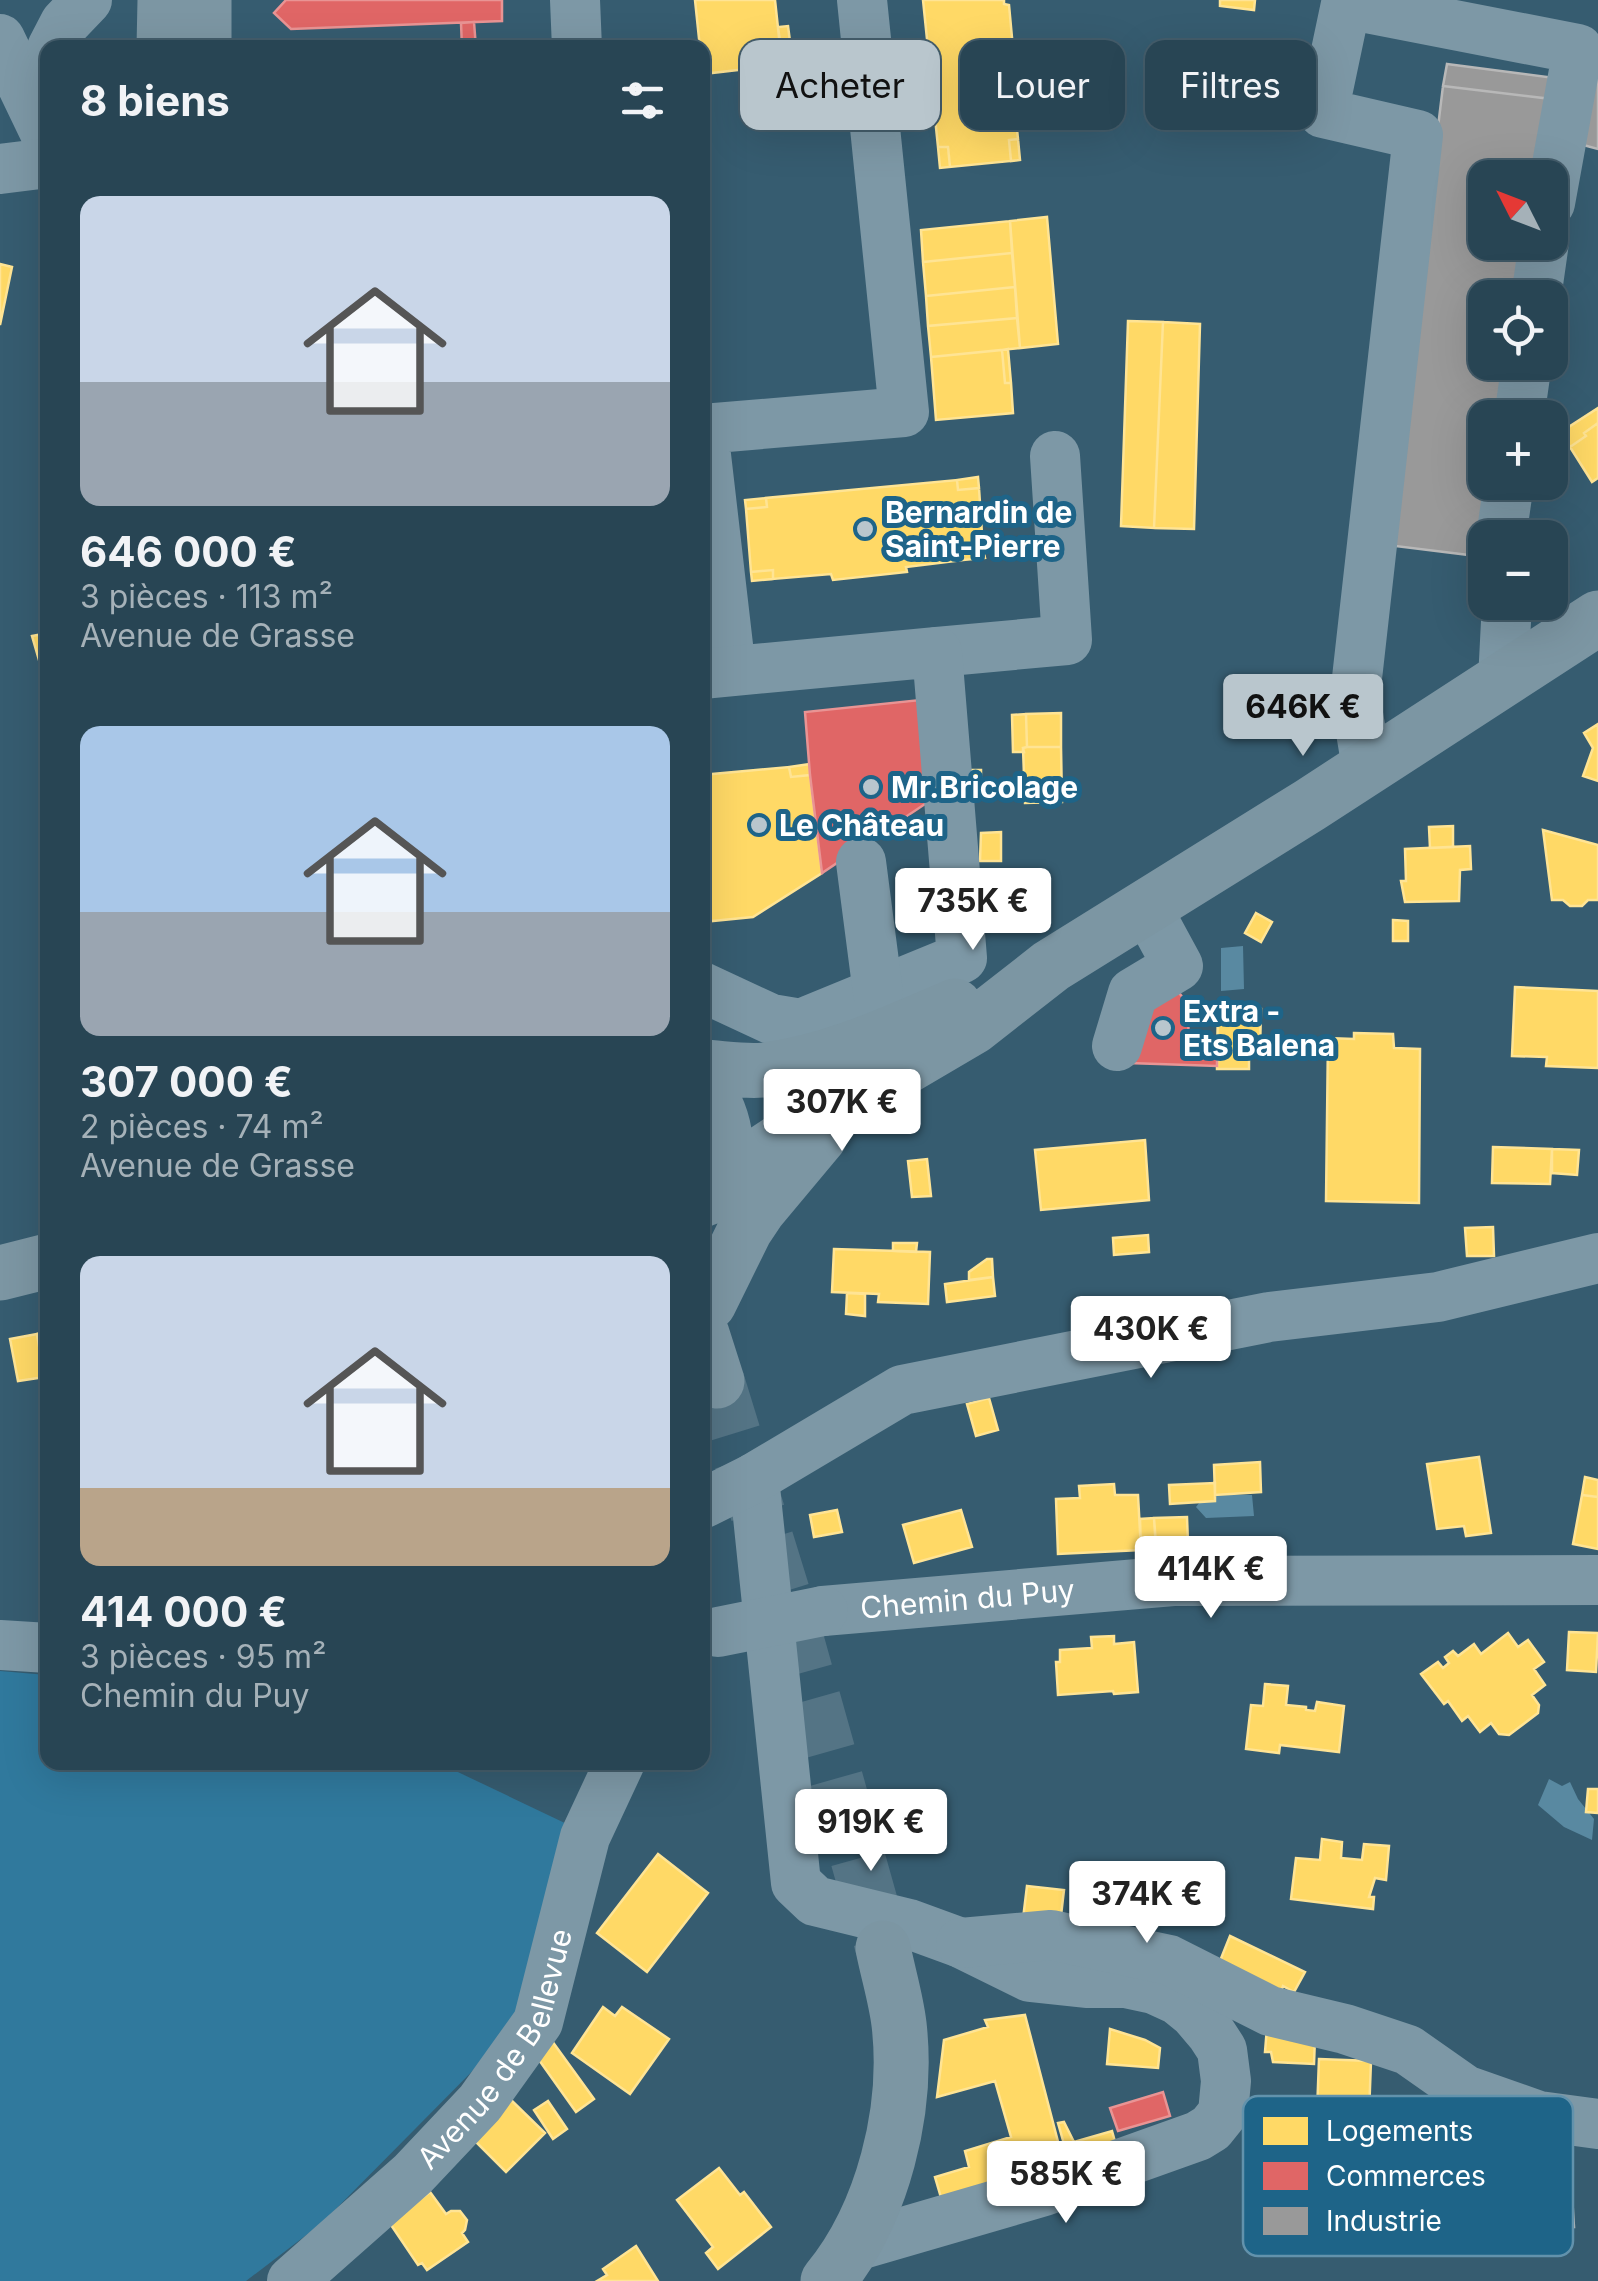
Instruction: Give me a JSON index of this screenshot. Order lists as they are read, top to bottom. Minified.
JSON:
{"streets":{"street":["Chemin du Puy","Avenue de Bellevue"]},"places":["Bernardin de Saint-Pierre","Mr.Bricolage","Le Château","Extra - Ets Balena"],"legend":["Logements","Commerces","Industrie"],"north":"top left","page":{"chip":["Acheter","Louer","Filtres"],"heading":"8 biens","map_buttons":["+","−"],"list":[{"name":"646 000 €","note":"3 pièces · 113 m² · Avenue de Grasse"},{"name":"307 000 €","note":"2 pièces · 74 m² · Avenue de Grasse"},{"name":"414 000 €","note":"3 pièces · 95 m² · Chemin du Puy"}],"price":["646K €","735K €","307K €","430K €","414K €","919K €","374K €","585K €"]}}
